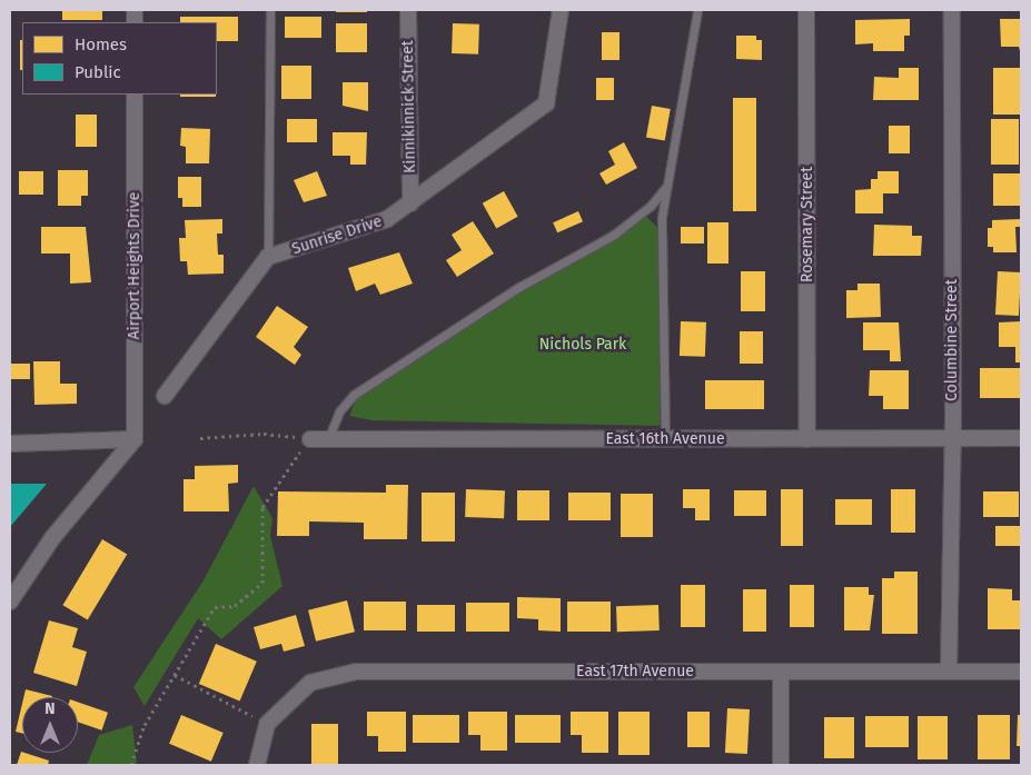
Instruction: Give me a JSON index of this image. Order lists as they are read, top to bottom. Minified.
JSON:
{"streets":{"street":["Kinnikinnick Street","Rosemary Street","Sunrise Drive","Airport Heights Drive","Columbine Street","East 16th Avenue","East 17th Avenue"]},"crossings":[["Kinnikinnick Street","Sunrise Drive"],["Rosemary Street","East 16th Avenue"],["Columbine Street","East 16th Avenue"],["Columbine Street","East 17th Avenue"]],"parks":["Nichols Park"],"legend":["Homes","Public"],"north":"top"}
